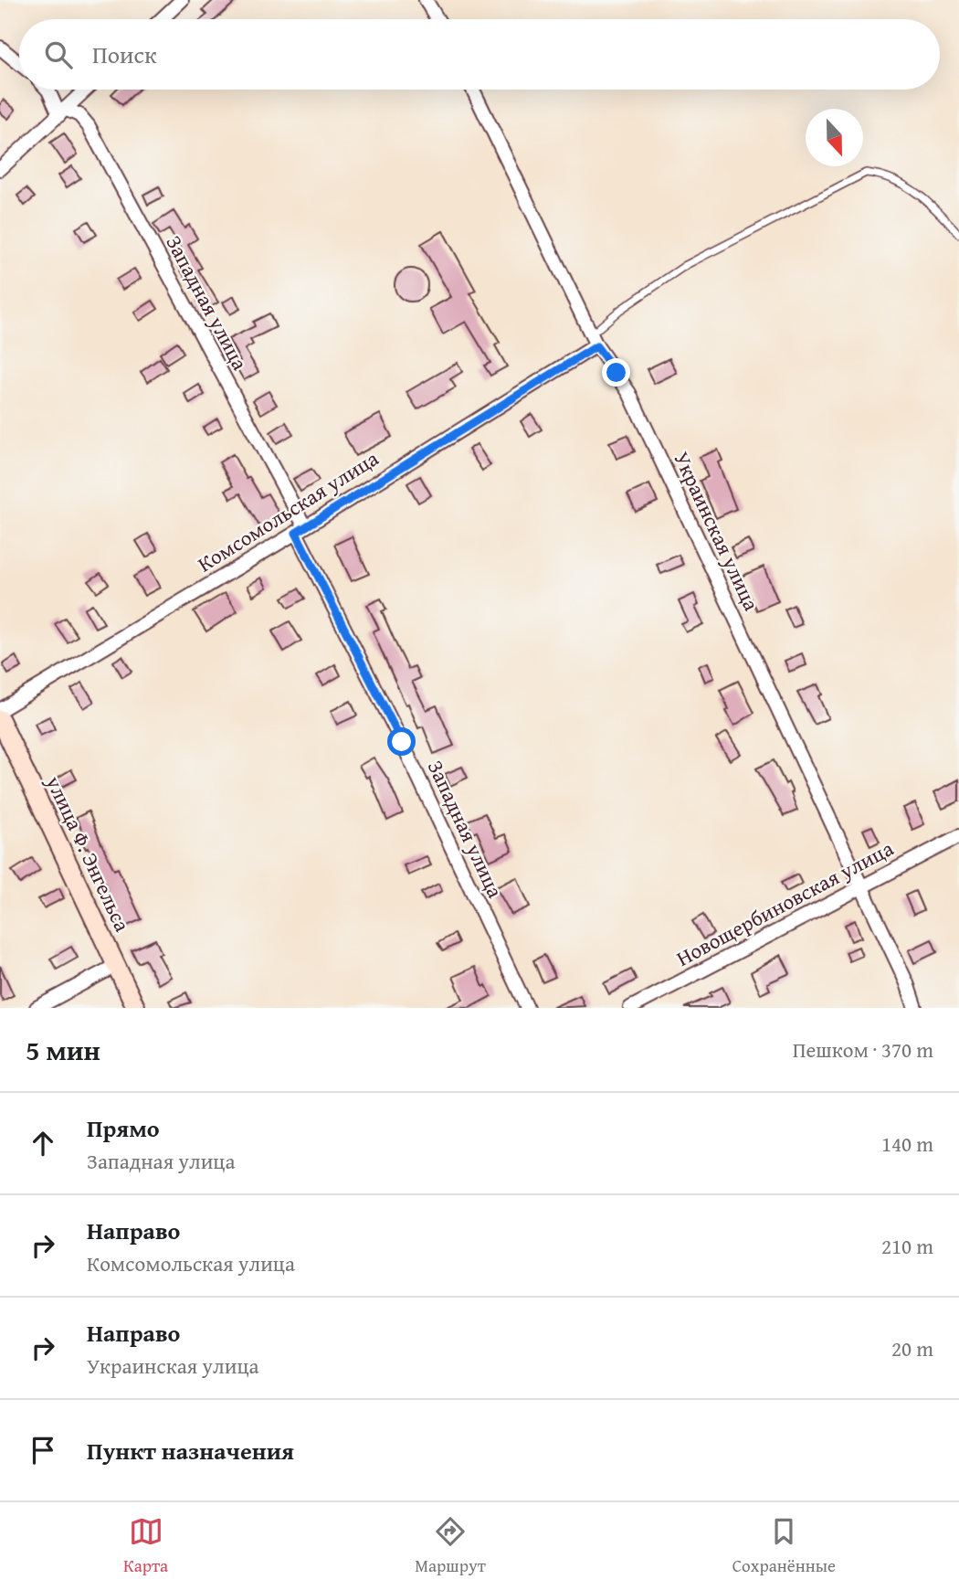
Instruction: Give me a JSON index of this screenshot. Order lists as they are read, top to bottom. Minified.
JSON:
{"streets":{"main road":["улица Ф. Энгельса"],"street":["Западная улица","Комсомольская улица","Украинская улица","Новощербиновская улица"]},"crossings":[["Западная улица","Комсомольская улица"],["Комсомольская улица","Украинская улица"],["Украинская улица","Новощербиновская улица"]],"north":"bottom","page":{"search":"Поиск","heading":["5 мин","Пешком · 370 m"],"list":[["Прямо","Западная улица","140 m"],["Направо","Комсомольская улица","210 m"],["Направо","Украинская улица","20 m"],"Пункт назначения"],"nav":["Карта","Маршрут","Сохранённые"]}}
